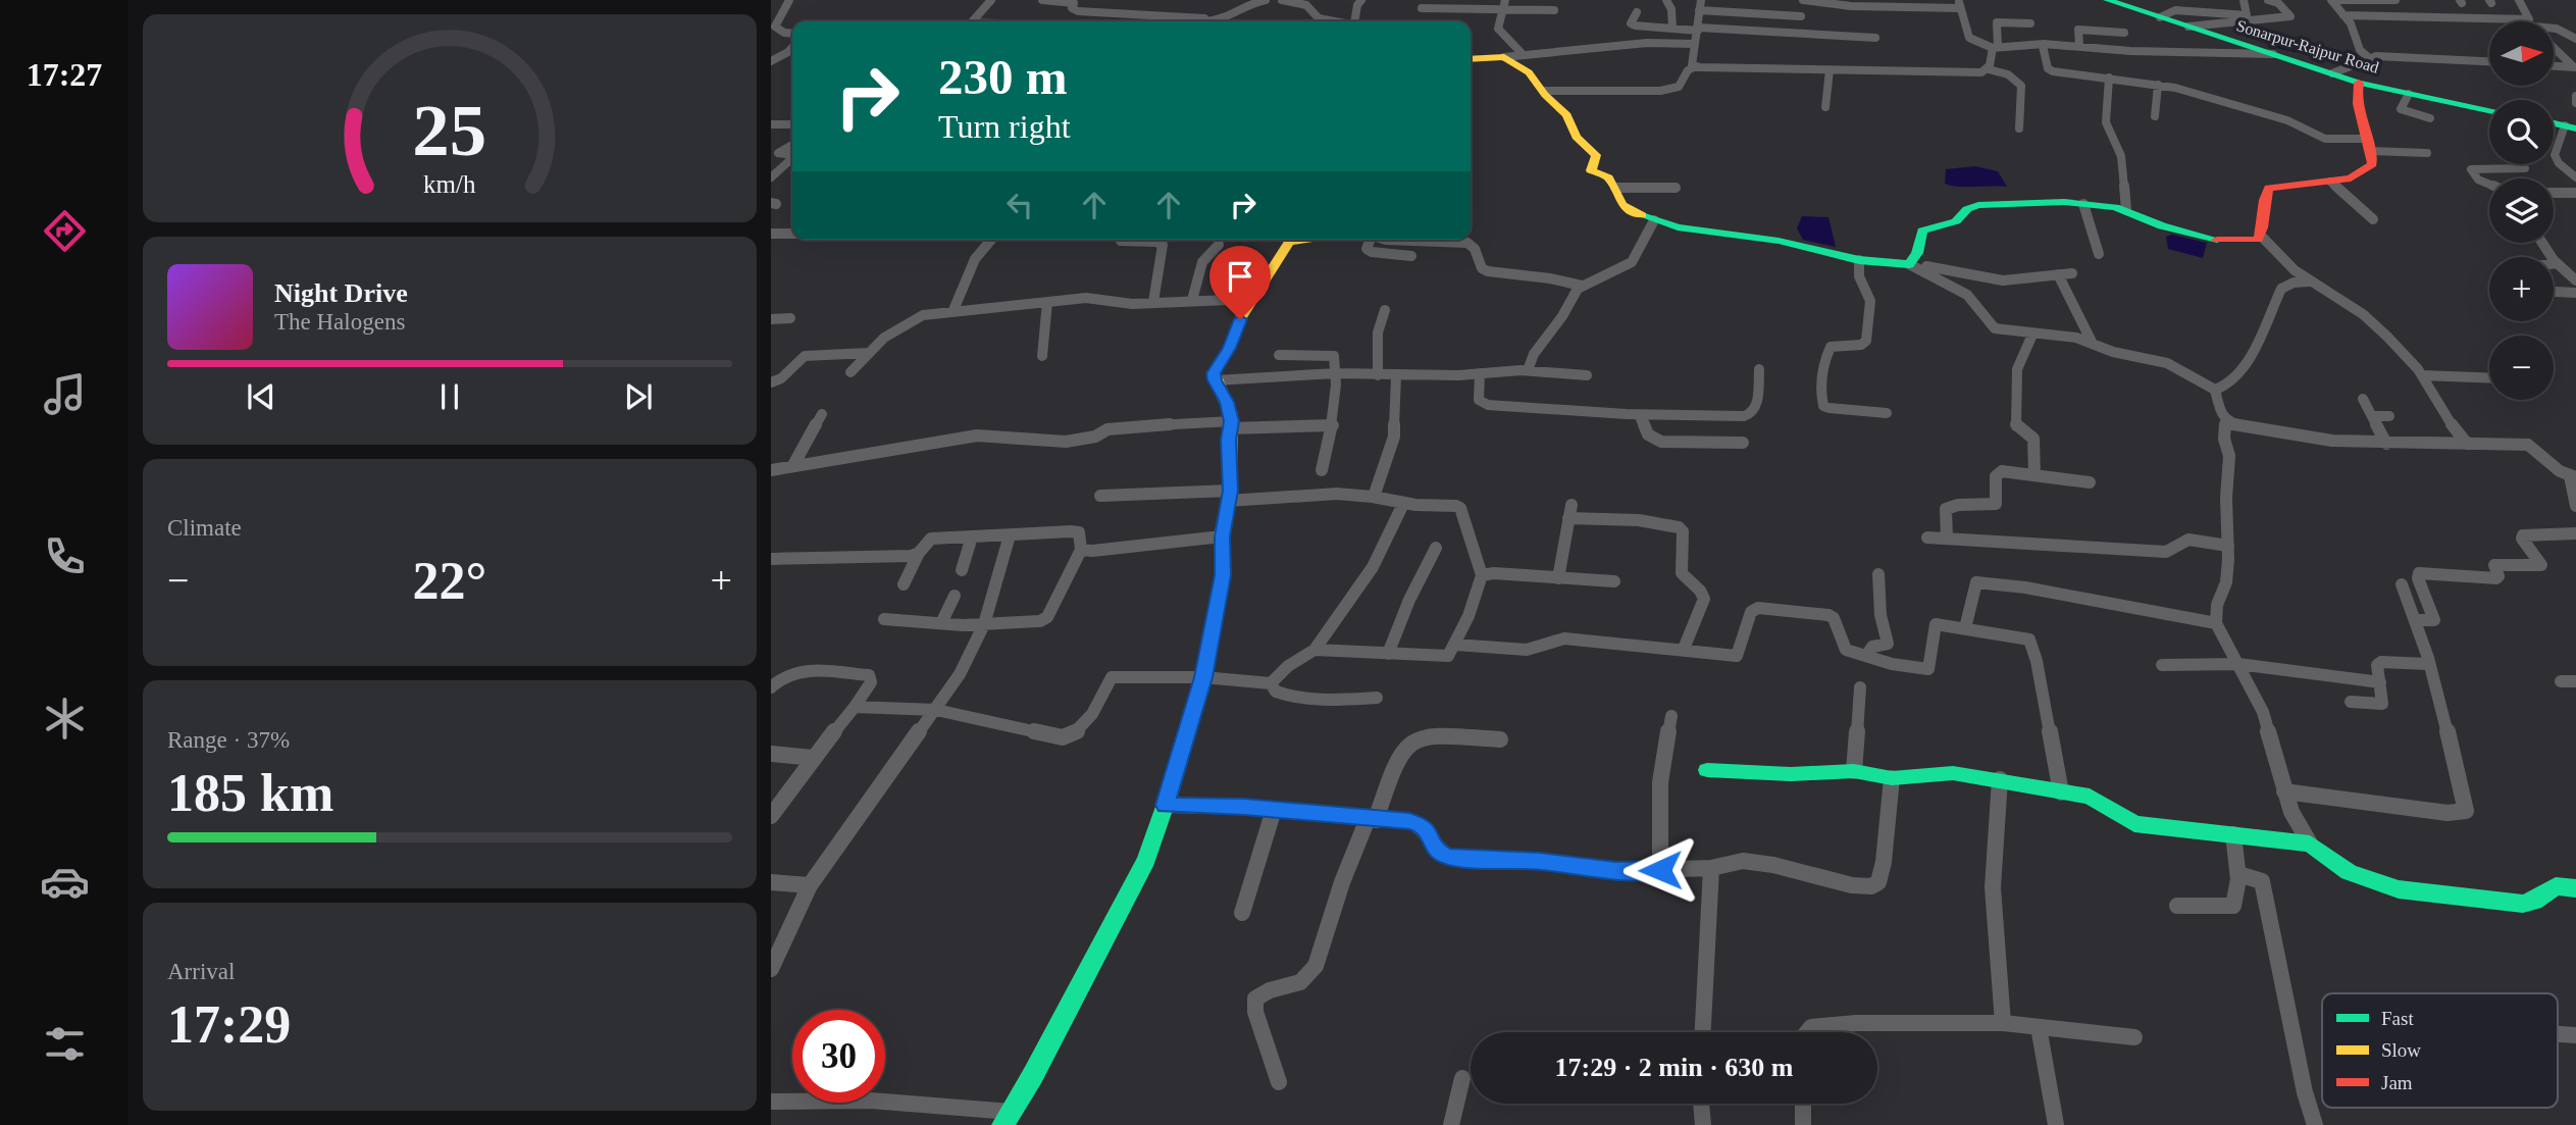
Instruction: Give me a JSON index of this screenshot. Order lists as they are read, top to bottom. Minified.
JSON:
{"streets":{"street":["Sonarpur-Rajpur Road"]},"legend":["Fast","Slow","Jam"],"north":"right","page":{"tabs":"17:27","map_buttons":["+","−"],"turn":["230 m","Turn right"],"song":["Night Drive","The Halogens"],"tile":["Climate",["Range · 37%","185 km"],["Arrival","17:29"]],"heat":["−","22°","+"],"limit":"30","trip":"17:29 · 2 min · 630 m","gauge":["25","km/h"]}}
